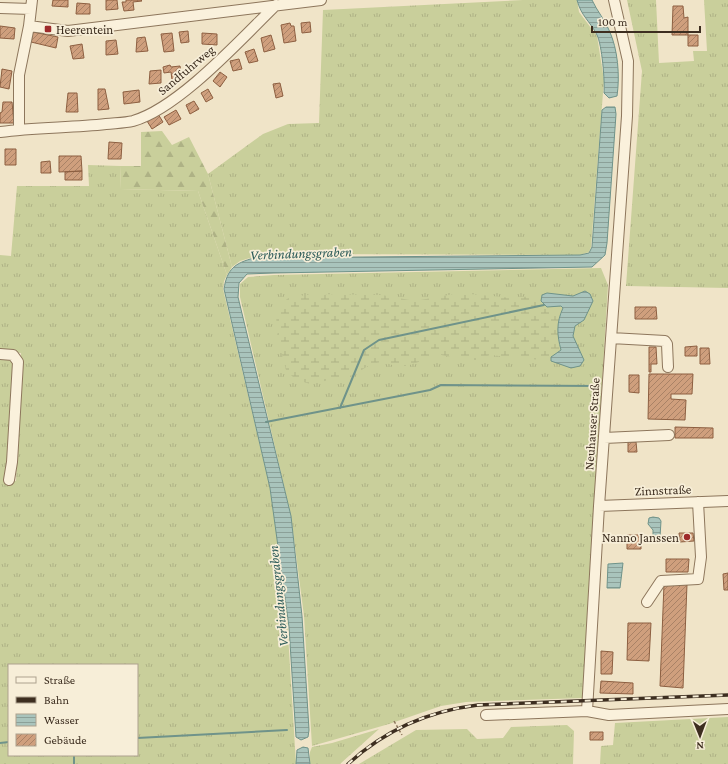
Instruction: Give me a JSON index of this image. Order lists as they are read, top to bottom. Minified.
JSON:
{"streets":{"street":["Sandfuhrweg","Neuhauser Straße","Zinnstraße"]},"crossings":[["Neuhauser Straße","Zinnstraße"]],"water":["Verbindungsgraben"],"places":{"transit":["Heerentein"],"other":["Nanno Janssen"]},"legend":["Straße","Bahn","Wasser","Gebäude"],"scale_bar":"100 m","north":"bottom"}
